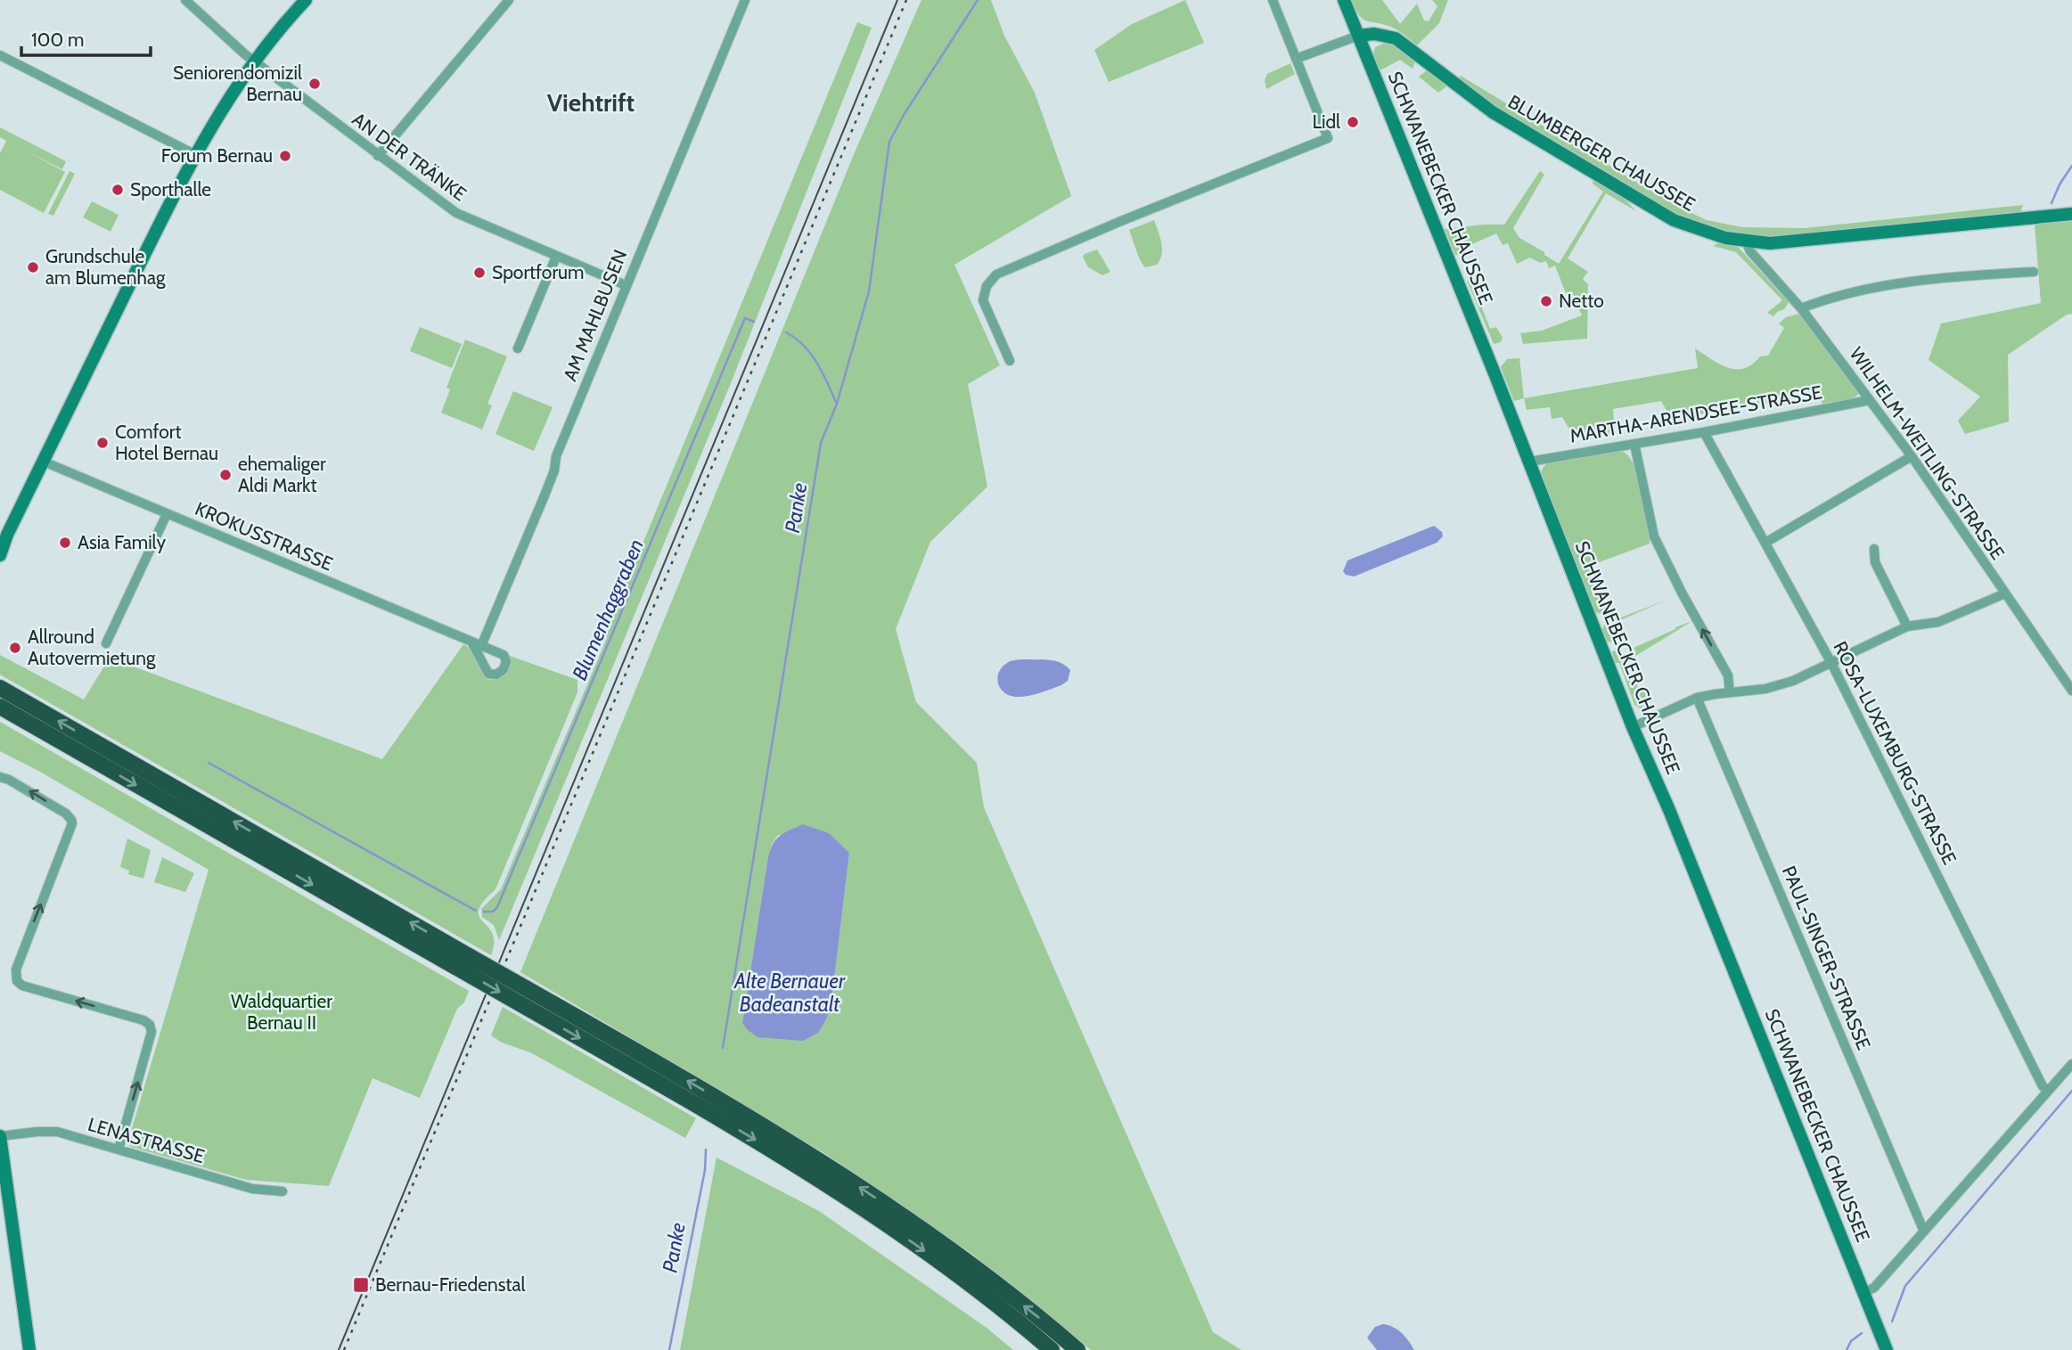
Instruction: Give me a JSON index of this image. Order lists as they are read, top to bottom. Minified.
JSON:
{"streets":{"main road":["BLUMBERGER CHAUSSEE","SCHWANEBECKER CHAUSSEE"],"street":["AN DER TRÄNKE","AM MAHLBUSEN","MARTHA-ARENDSEE-STRASSE","WILHELM-WEITLING-STRASSE","KROKUSSTRASSE","ROSA-LUXEMBURG-STRASSE","PAUL-SINGER-STRASSE","LENASTRASSE"]},"crossings":[["BLUMBERGER CHAUSSEE","SCHWANEBECKER CHAUSSEE"],["BLUMBERGER CHAUSSEE","WILHELM-WEITLING-STRASSE"],["AN DER TRÄNKE","AM MAHLBUSEN"],["SCHWANEBECKER CHAUSSEE","MARTHA-ARENDSEE-STRASSE"],["AM MAHLBUSEN","KROKUSSTRASSE"],["MARTHA-ARENDSEE-STRASSE","WILHELM-WEITLING-STRASSE"],["MARTHA-ARENDSEE-STRASSE","ROSA-LUXEMBURG-STRASSE"]],"districts":["Viehtrift"],"water":["Panke","Blumenhaggraben","Alte Bernauer Badeanstalt"],"parks":["Waldquartier Bernau II"],"places":{"other":["Seniorendomizil Bernau","Lidl","Forum Bernau","Sporthalle","Grundschule am Blumenhag","Sportforum","Netto","Comfort Hotel Bernau","ehemaliger Aldi Markt","Asia Family","Allround Autovermietung"],"transit":["Bernau-Friedenstal"]},"scale_bar":"100 m"}
